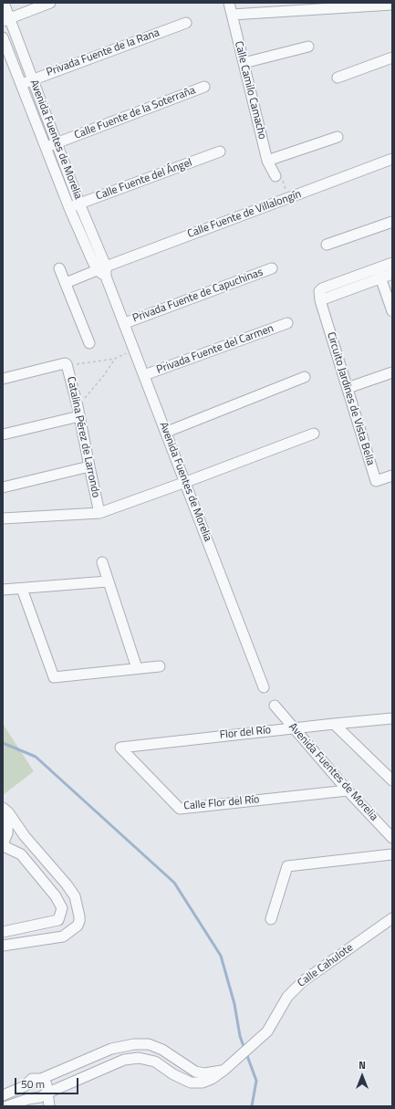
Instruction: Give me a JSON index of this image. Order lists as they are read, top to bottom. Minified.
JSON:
{"streets":{"street":["Privada Fuente de la Rana","Calle Camilo Camacho","Calle Fuente de la Soterraña","Avenida Fuentes de Morelia","Calle Fuente del Ángel","Calle Fuente de Villalongín","Privada Fuente de Capuchinas","Privada Fuente del Carmen","Circuito Jardines de Vista Bella","Catalina Pérez de Larrondo","Flor del Río","Calle Flor del Río","Calle Cahulote"]},"crossings":[["Privada Fuente de la Rana","Avenida Fuentes de Morelia"],["Calle Fuente de la Soterraña","Avenida Fuentes de Morelia"],["Avenida Fuentes de Morelia","Calle Fuente del Ángel"],["Avenida Fuentes de Morelia","Calle Fuente de Villalongín"],["Avenida Fuentes de Morelia","Privada Fuente de Capuchinas"],["Avenida Fuentes de Morelia","Privada Fuente del Carmen"],["Avenida Fuentes de Morelia","Flor del Río"],["Avenida Fuentes de Morelia","Calle Flor del Río"],["Flor del Río","Calle Flor del Río"]],"scale_bar":"50 m","north":"top"}
